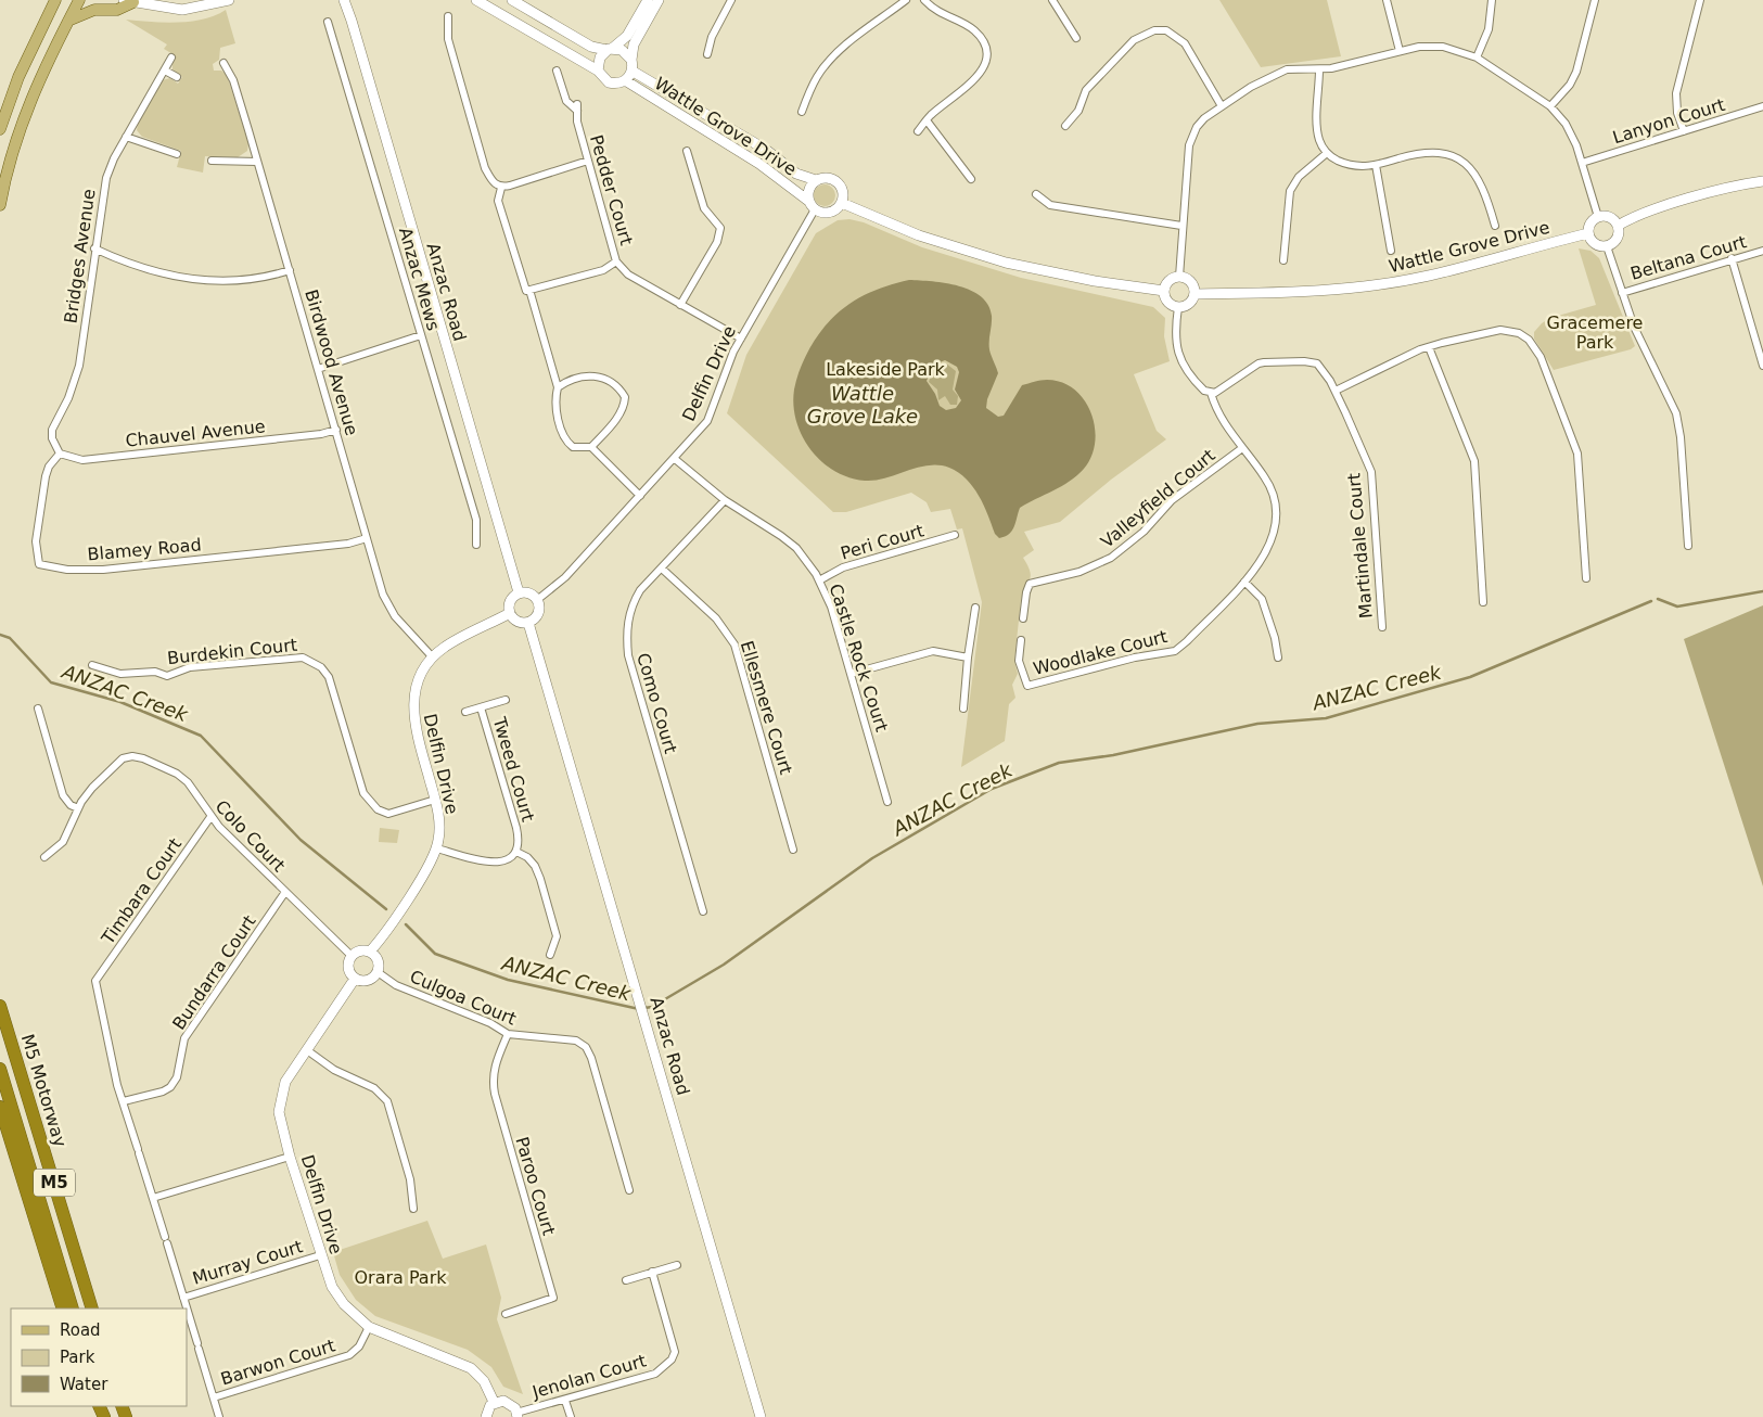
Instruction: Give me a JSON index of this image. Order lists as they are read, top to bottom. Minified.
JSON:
{"streets":{"highway":["M5 Motorway","M5"],"street":["Lanyon Court","Wattle Grove Drive","Pedder Court","Bridges Avenue","Beltana Court","Anzac Mews","Anzac Road","Birdwood Avenue","Delfin Drive","Chauvel Avenue","Valleyfield Court","Peri Court","Martindale Court","Blamey Road","Burdekin Court","Woodlake Court","Castle Rock Court","Como Court","Ellesmere Court","Tweed Court","Colo Court","Timbara Court","Bundarra Court","Culgoa Court","Paroo Court","Murray Court","Barwon Court","Jenolan Court"]},"crossings":[["Wattle Grove Drive","Delfin Drive"],["Pedder Court","Delfin Drive"],["Bridges Avenue","Chauvel Avenue"],["Bridges Avenue","Blamey Road"],["Anzac Road","Delfin Drive"],["Birdwood Avenue","Delfin Drive"],["Birdwood Avenue","Chauvel Avenue"],["Birdwood Avenue","Blamey Road"],["Delfin Drive","Burdekin Court"],["Delfin Drive","Castle Rock Court"],["Delfin Drive","Colo Court"],["Delfin Drive","Culgoa Court"],["Delfin Drive","Murray Court"],["Delfin Drive","Barwon Court"],["Chauvel Avenue","Blamey Road"],["Valleyfield Court","Woodlake Court"],["Peri Court","Castle Rock Court"],["Martindale Court","Woodlake Court"],["Castle Rock Court","Como Court"],["Como Court","Ellesmere Court"],["Colo Court","Timbara Court"],["Colo Court","Bundarra Court"],["Colo Court","Culgoa Court"],["Timbara Court","Bundarra Court"],["Culgoa Court","Paroo Court"],["Murray Court","Barwon Court"]],"water":["Wattle Grove Lake","ANZAC Creek"],"parks":["Gracemere Park","Lakeside Park","Orara Park"],"legend":["Road","Park","Water"]}
